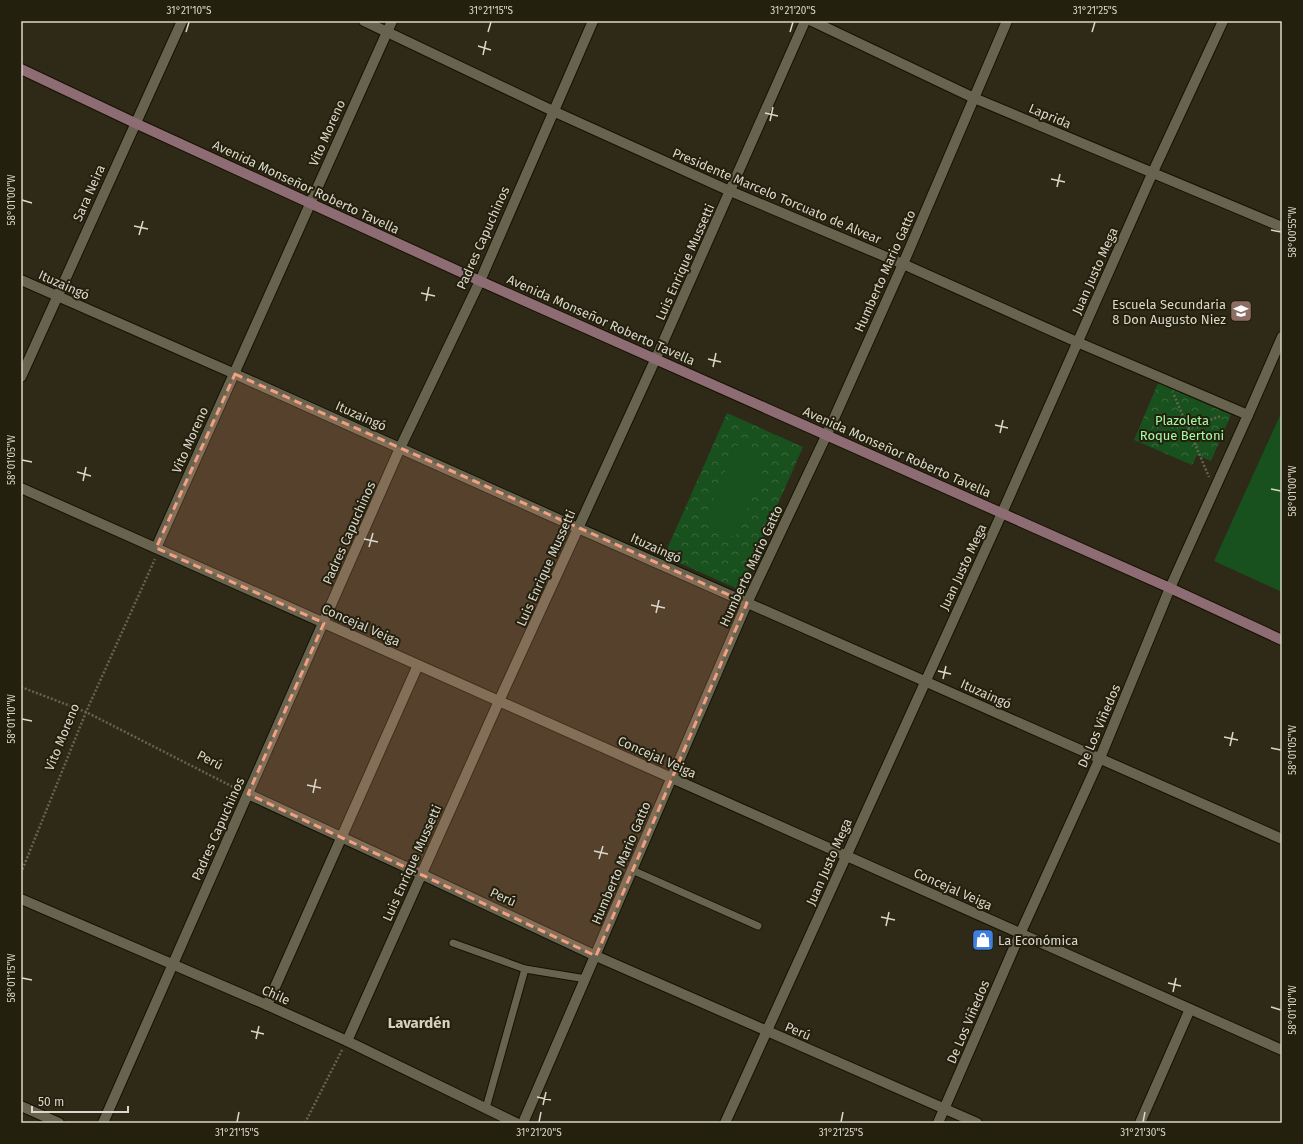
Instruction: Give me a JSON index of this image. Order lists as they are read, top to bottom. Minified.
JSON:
{"streets":{"main road":["Avenida Monseñor Roberto Tavella"],"street":["Laprida","Vito Moreno","Sara Neira","Presidente Marcelo Torcuato de Alvear","Padres Capuchinos","Luis Enrique Mussetti","Humberto Mario Gatto","Juan Justo Mega","Ituzaingó","Concejal Veiga","De Los Viñedos","Perú","Chile"]},"crossings":[["Laprida","Humberto Mario Gatto"],["Laprida","Juan Justo Mega"],["Vito Moreno","Avenida Monseñor Roberto Tavella"],["Vito Moreno","Presidente Marcelo Torcuato de Alvear"],["Vito Moreno","Ituzaingó"],["Vito Moreno","Concejal Veiga"],["Vito Moreno","Perú"],["Avenida Monseñor Roberto Tavella","Sara Neira"],["Avenida Monseñor Roberto Tavella","Padres Capuchinos"],["Avenida Monseñor Roberto Tavella","Luis Enrique Mussetti"],["Avenida Monseñor Roberto Tavella","Humberto Mario Gatto"],["Avenida Monseñor Roberto Tavella","Juan Justo Mega"],["Avenida Monseñor Roberto Tavella","De Los Viñedos"],["Sara Neira","Ituzaingó"],["Presidente Marcelo Torcuato de Alvear","Padres Capuchinos"],["Presidente Marcelo Torcuato de Alvear","Luis Enrique Mussetti"],["Presidente Marcelo Torcuato de Alvear","Humberto Mario Gatto"],["Presidente Marcelo Torcuato de Alvear","Juan Justo Mega"],["Presidente Marcelo Torcuato de Alvear","De Los Viñedos"],["Padres Capuchinos","Ituzaingó"],["Padres Capuchinos","Concejal Veiga"],["Padres Capuchinos","Perú"],["Padres Capuchinos","Chile"],["Luis Enrique Mussetti","Ituzaingó"],["Luis Enrique Mussetti","Concejal Veiga"],["Luis Enrique Mussetti","Perú"],["Luis Enrique Mussetti","Chile"],["Humberto Mario Gatto","Ituzaingó"],["Humberto Mario Gatto","Concejal Veiga"],["Humberto Mario Gatto","Perú"],["Juan Justo Mega","Ituzaingó"],["Juan Justo Mega","Concejal Veiga"],["Juan Justo Mega","Perú"],["Ituzaingó","De Los Viñedos"],["Concejal Veiga","De Los Viñedos"],["De Los Viñedos","Perú"]],"districts":["Lavardén"],"parks":["Plazoleta Roque Bertoni"],"places":{"school or university":["Escuela Secundaria 8 Don Augusto Niez"],"shop":["La Económica"]},"scale_bar":"50 m","coordinates":["31°21'10\"S","31°21'15\"S","31°21'20\"S","31°21'25\"S","58°01'00\"W","58°00'55\"W","58°01'05\"W","58°01'10\"W","58°01'15\"W","31°21'30\"S"]}
